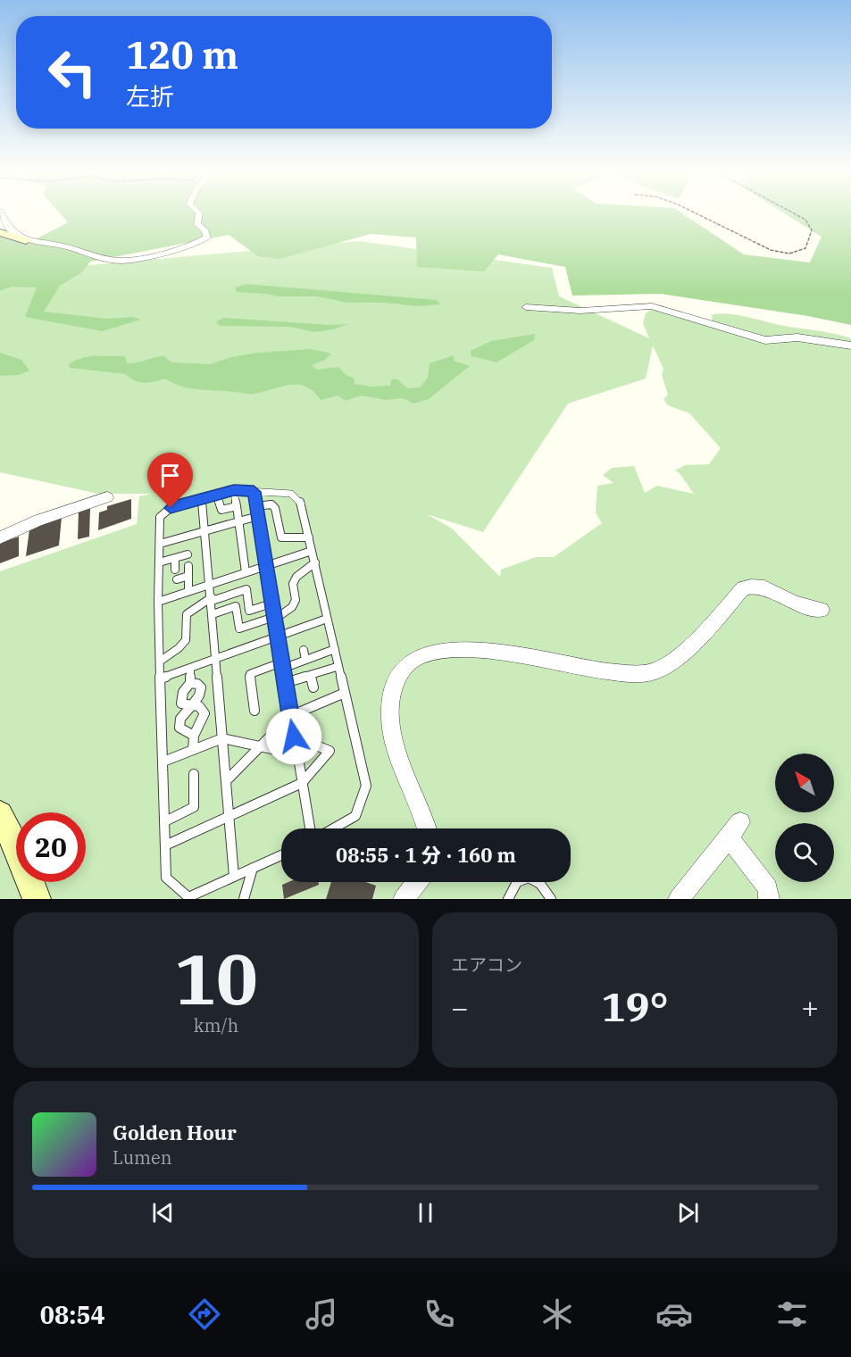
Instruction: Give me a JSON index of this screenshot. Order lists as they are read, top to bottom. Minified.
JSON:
{"north":"top left","page":{"turn":["120 m","左折"],"limit":"20","trip":"08:55 · 1 分 · 160 m","tile":[["10","km/h"],"エアコン"],"heat":["−","19°","+"],"song":["Golden Hour","Lumen"],"tabs":"08:54"}}
